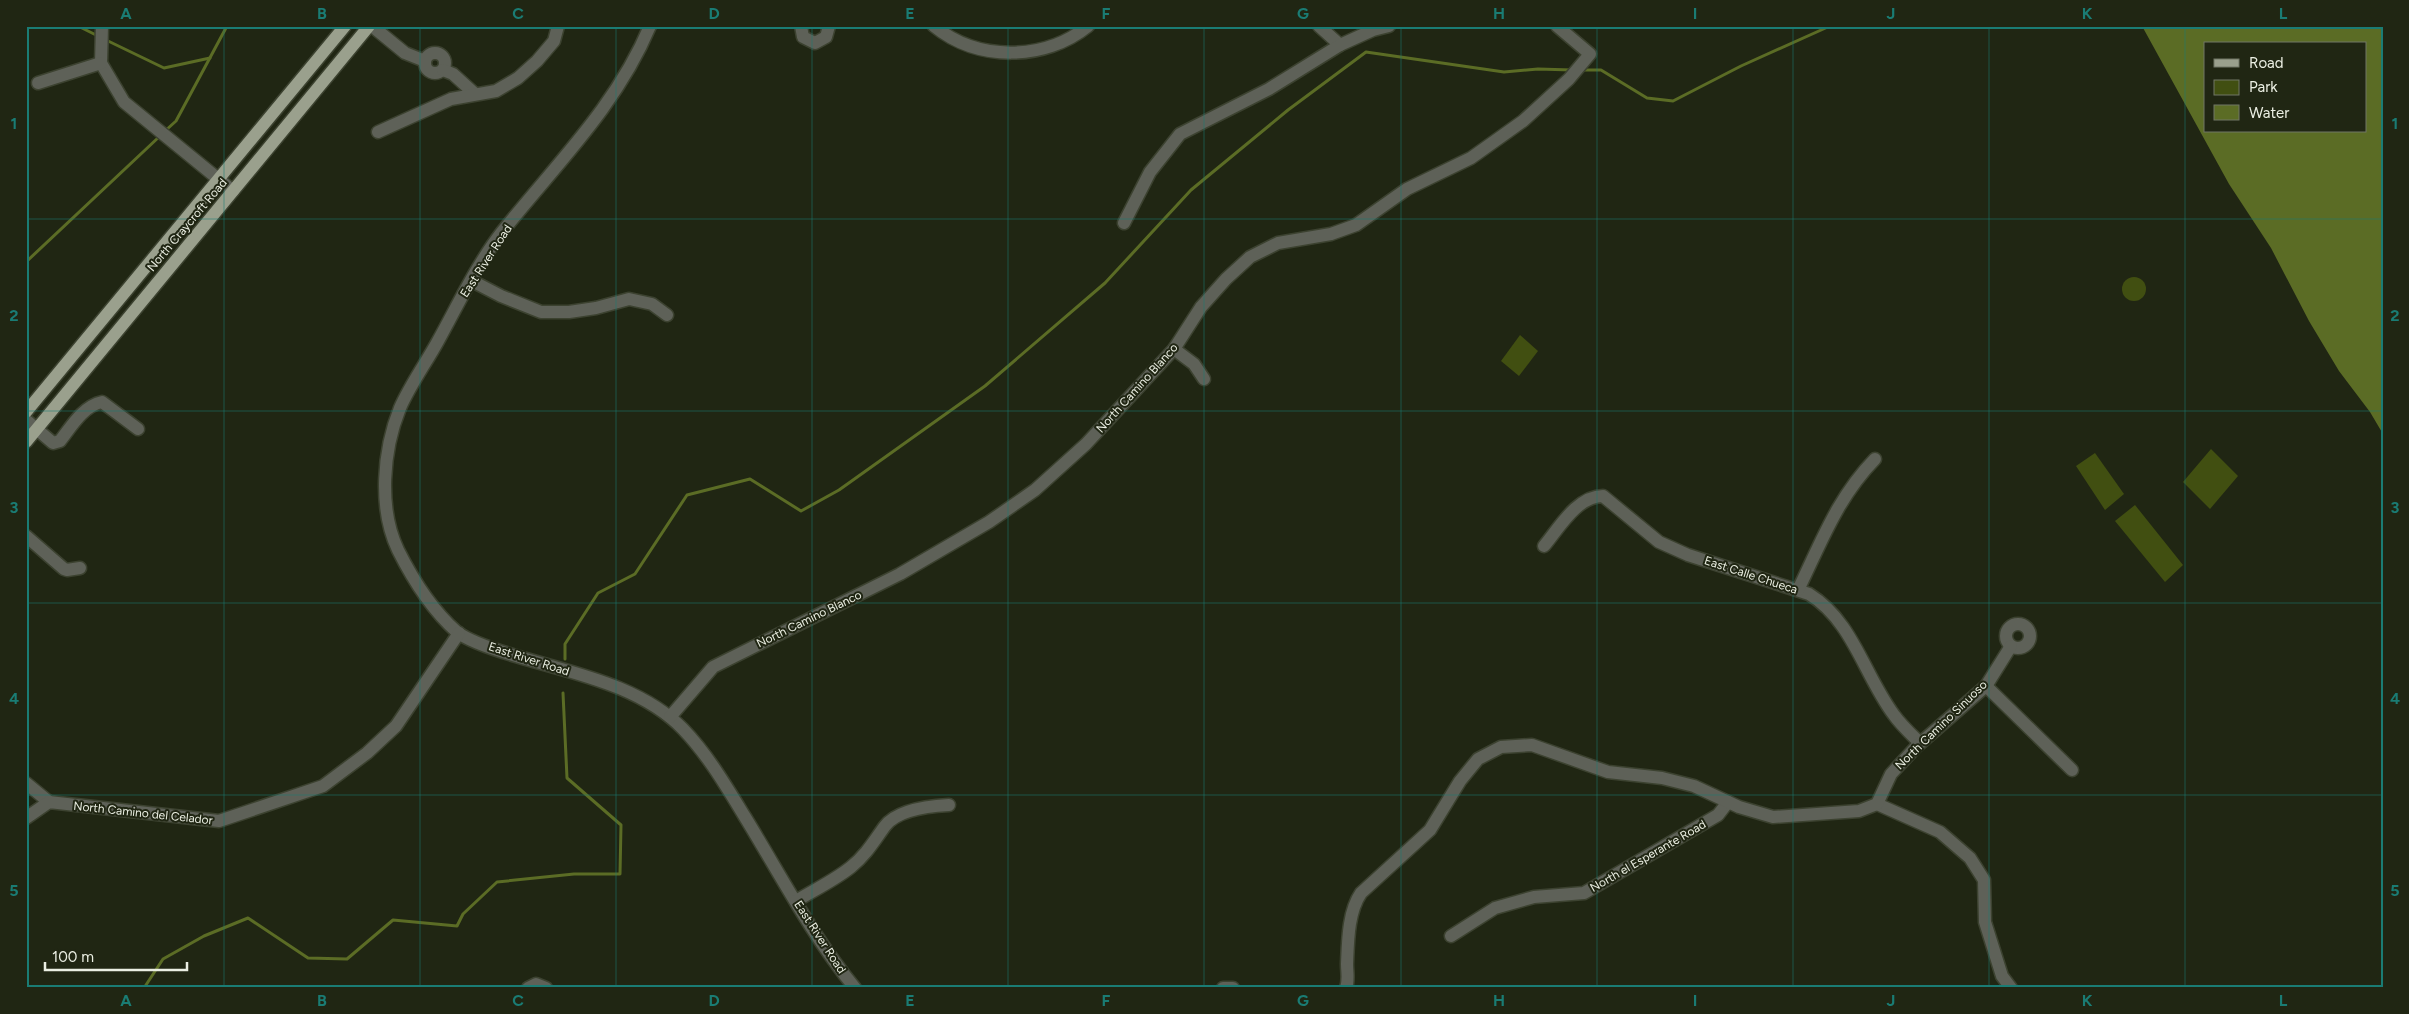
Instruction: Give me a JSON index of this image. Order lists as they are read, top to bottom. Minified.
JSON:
{"streets":{"main road":["North Craycroft Road"],"street":["East River Road","North Camino Blanco","East Calle Chueca","North Camino Sinuoso","North Camino del Celador","North el Esperante Road"]},"crossings":[["East River Road","North Camino Blanco"],["East River Road","North Camino del Celador"],["East Calle Chueca","North Camino Sinuoso"]],"legend":["Road","Park","Water"],"scale_bar":"100 m","grid":{"columns":["A","B","C","D","E","F","G","H","I","J","K","L"],"rows":["1","2","3","4","5"]}}
